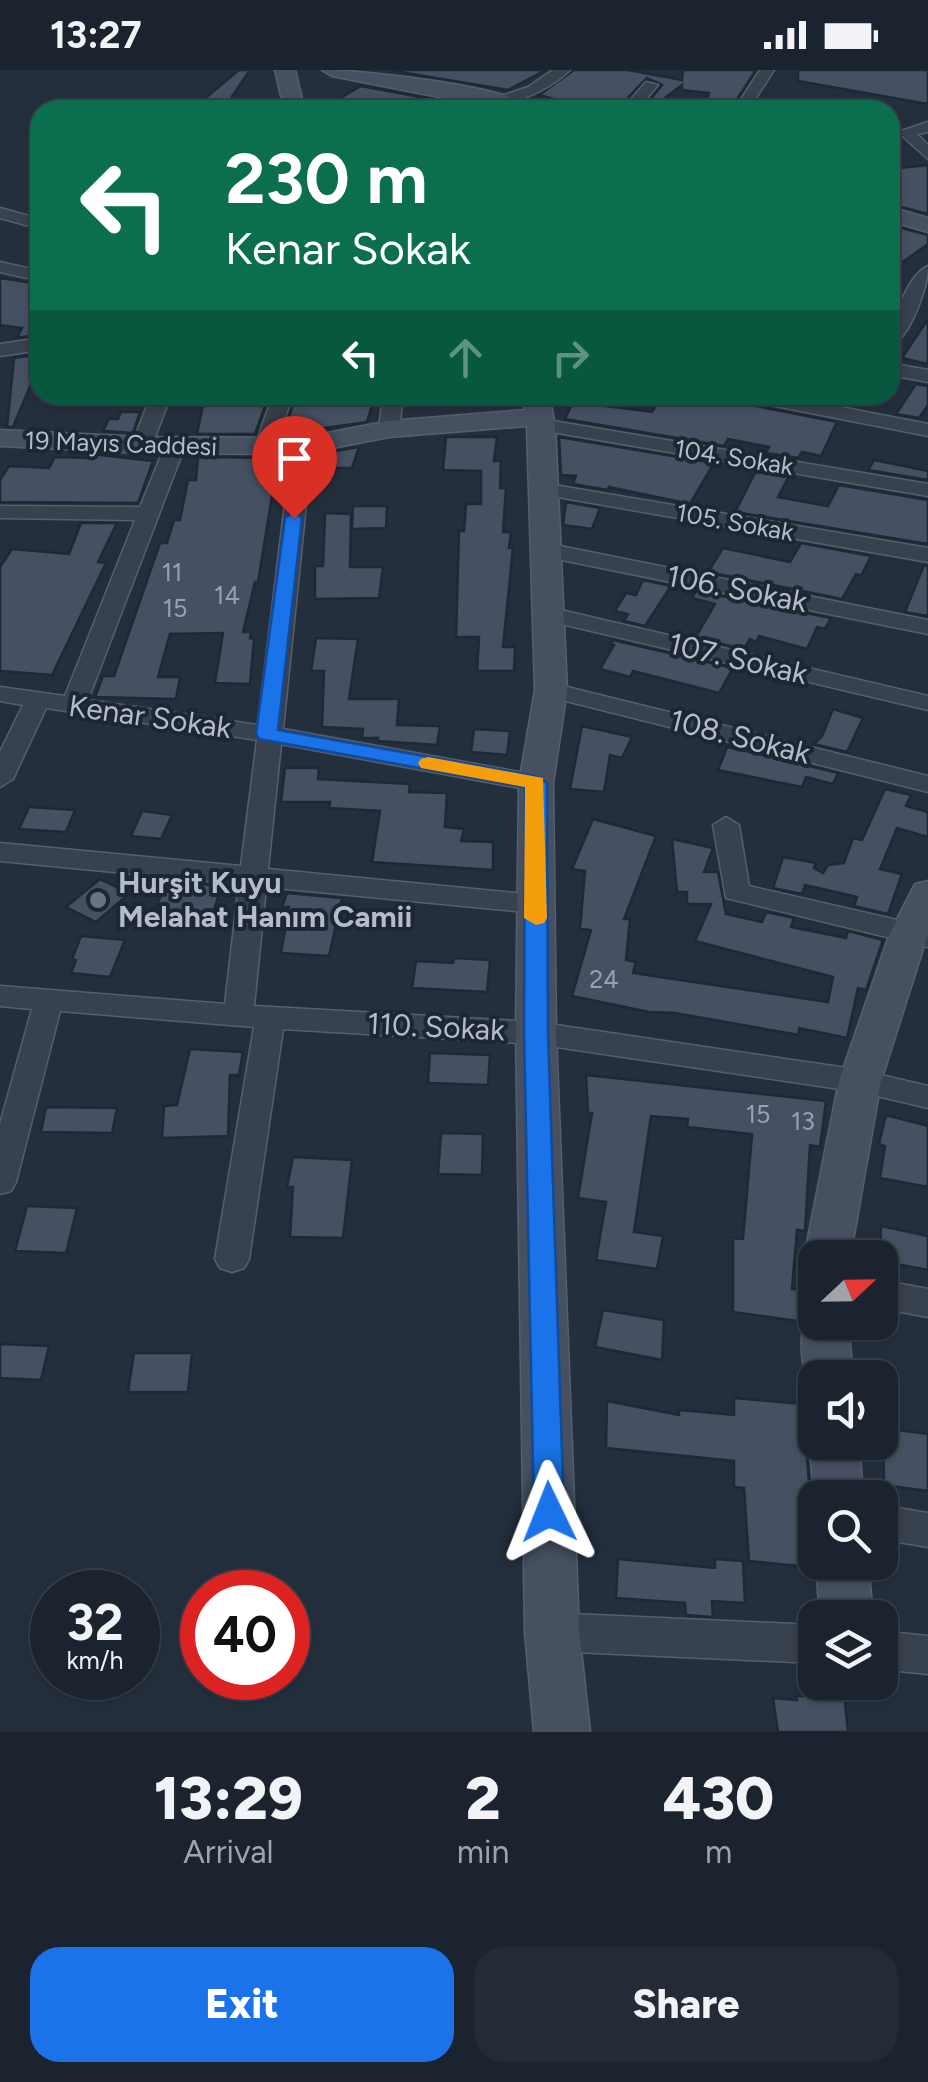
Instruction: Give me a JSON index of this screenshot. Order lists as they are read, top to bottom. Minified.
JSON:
{"streets":{"street":["19 Mayıs Caddesi","104. Sokak","105. Sokak","106. Sokak","107. Sokak","Kenar Sokak","108. Sokak","110. Sokak"]},"crossings":[["19 Mayıs Caddesi","104. Sokak"]],"places":["Hurşit Kuyu Melahat Hanım Camii"],"house_numbers":["11","14","15","24","15","13"],"north":"right","page":{"status":"13:27","turn":["230 m","Kenar Sokak"],"speed":"32 km/h","limit":"40","eta":["13:29","Arrival","2","min","430","m"],"buttons":["Exit","Share"]}}
